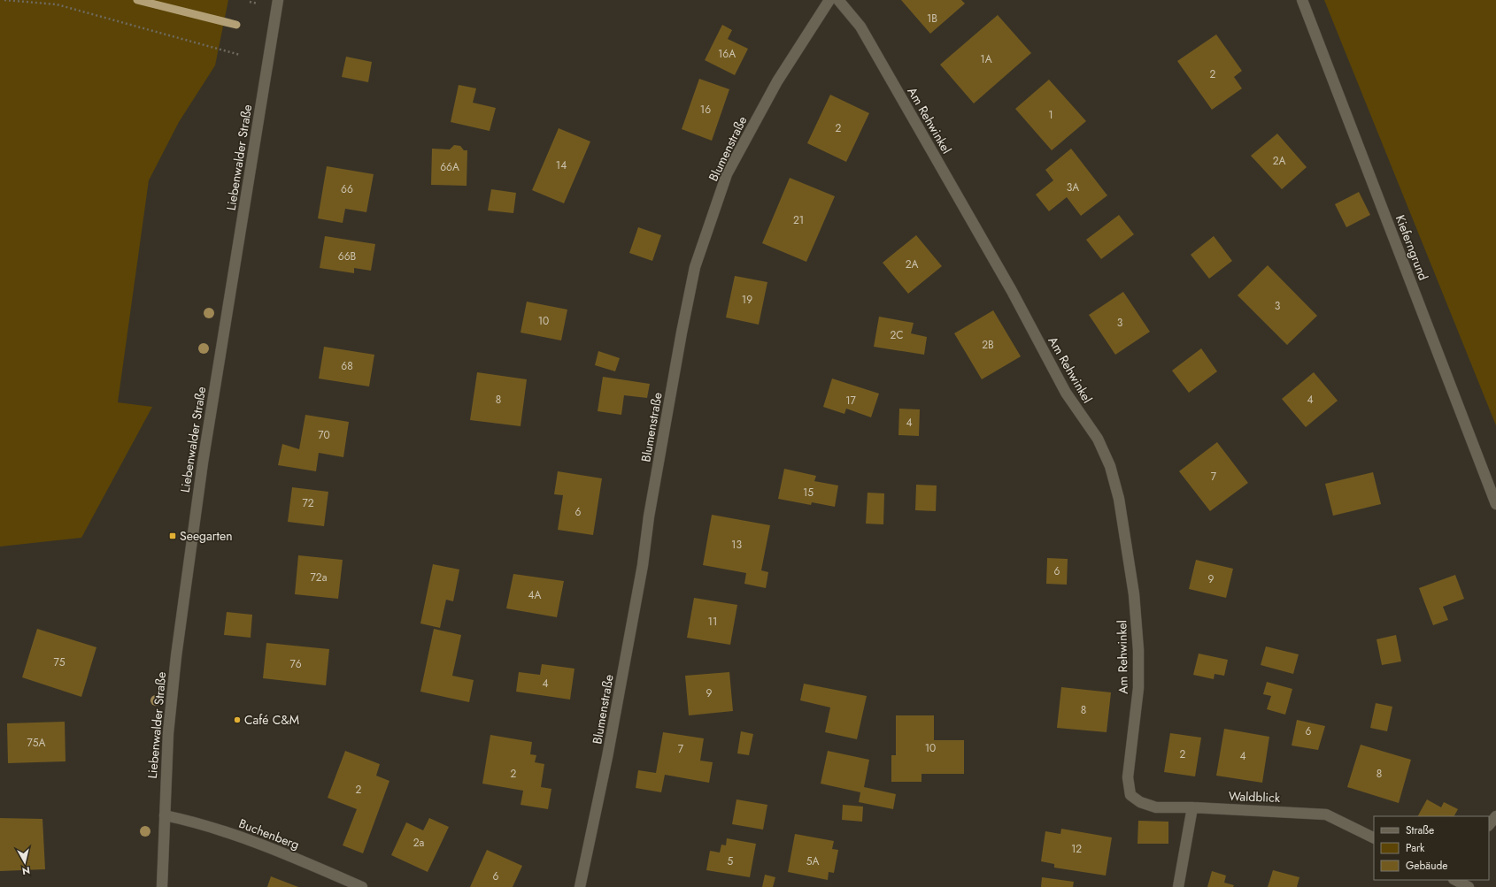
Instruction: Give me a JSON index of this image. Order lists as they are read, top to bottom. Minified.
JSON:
{"streets":{"street":["Am Rehwinkel","Blumenstraße","Liebenwalder Straße","Kieferngrund","Waldblick","Buchenberg"]},"crossings":[["Am Rehwinkel","Waldblick"],["Liebenwalder Straße","Buchenberg"]],"places":{"transit":["Seegarten"],"other":["Café C&M"]},"house_numbers":["1B","16A","1A","2","16","1","2","2A","14","66A","3A","66","21","66B","2A","19","3","10","3","2C","2B","68","8","4","17","4","70","7","15","72","6","13","6","72a","9","4A","11","75","76","4","9","8","6","75A","10","7","2","4","2","8","2","2a","12","5","5A","6"],"legend":["Straße","Park","Gebäude"],"north":"bottom"}
